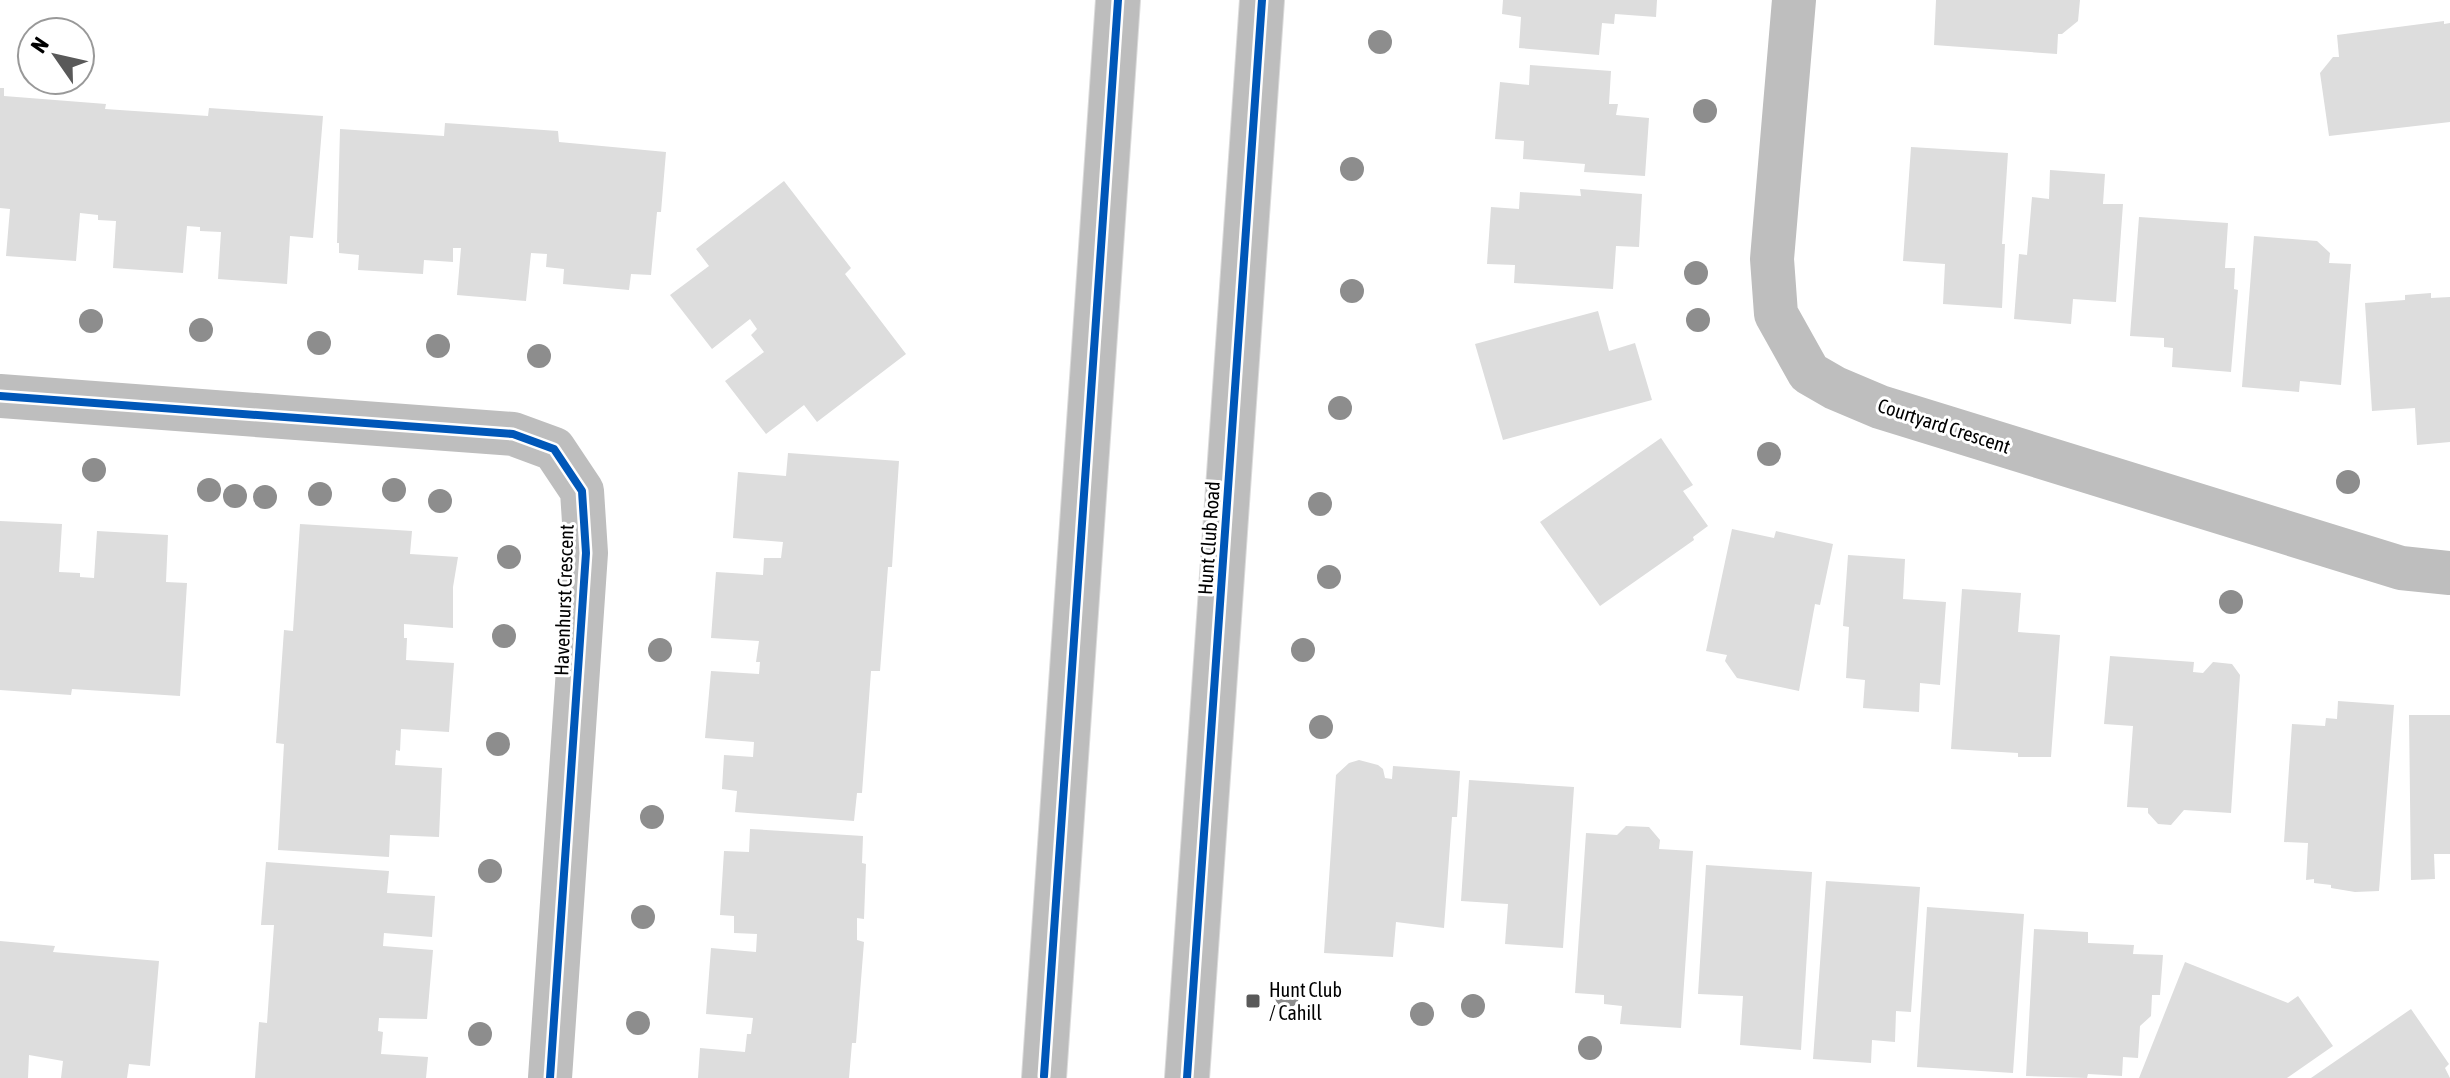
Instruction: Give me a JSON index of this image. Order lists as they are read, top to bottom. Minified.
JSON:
{"streets":{"main road":["Hunt Club Road"],"street":["Courtyard Crescent","Havenhurst Crescent"]},"places":{"transit":["Hunt Club / Cahill"]},"north":"top left"}
